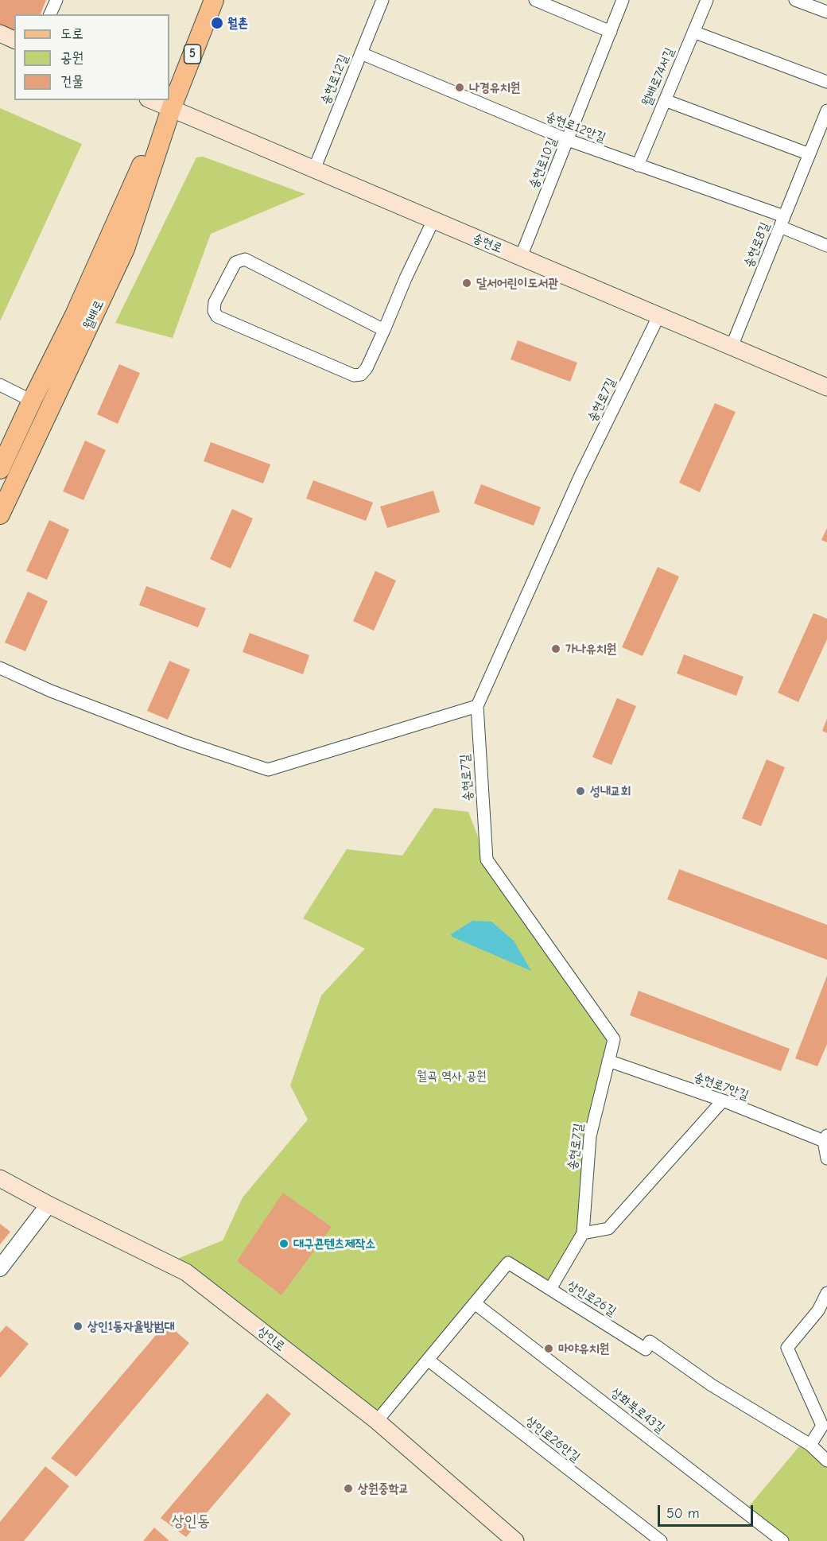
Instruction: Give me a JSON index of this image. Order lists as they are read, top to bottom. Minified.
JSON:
{"streets":{"main road":["5","송현로","월배로","상인로"],"street":["월배로74서길","송현로12길","송현로12안길","송현로10길","송현로8길","송현로7길","송현로7안길","상인로26길","상화북로43길","상인로26안길"]},"crossings":[["월배로74서길","송현로12안길"],["송현로12길","송현로12안길"],["송현로12길","송현로"],["송현로12안길","송현로10길"],["송현로12안길","송현로8길"],["송현로10길","송현로"],["송현로","송현로8길"],["송현로","월배로"],["송현로","송현로7길"],["송현로7길","송현로7안길"],["송현로7길","상인로26길"],["상인로26길","상인로"],["상인로26길","상화북로43길"],["상인로26길","상인로26안길"]],"districts":["상인동"],"parks":["월곡 역사 공원"],"places":["월촌","나경유치원","달서어린이도서관","가나유치원","성내교회","대구콘텐츠제작소","상인1동자율방범대","마야유치원","상원중학교"],"legend":["도로","공원","건물"],"scale_bar":"50 m"}
